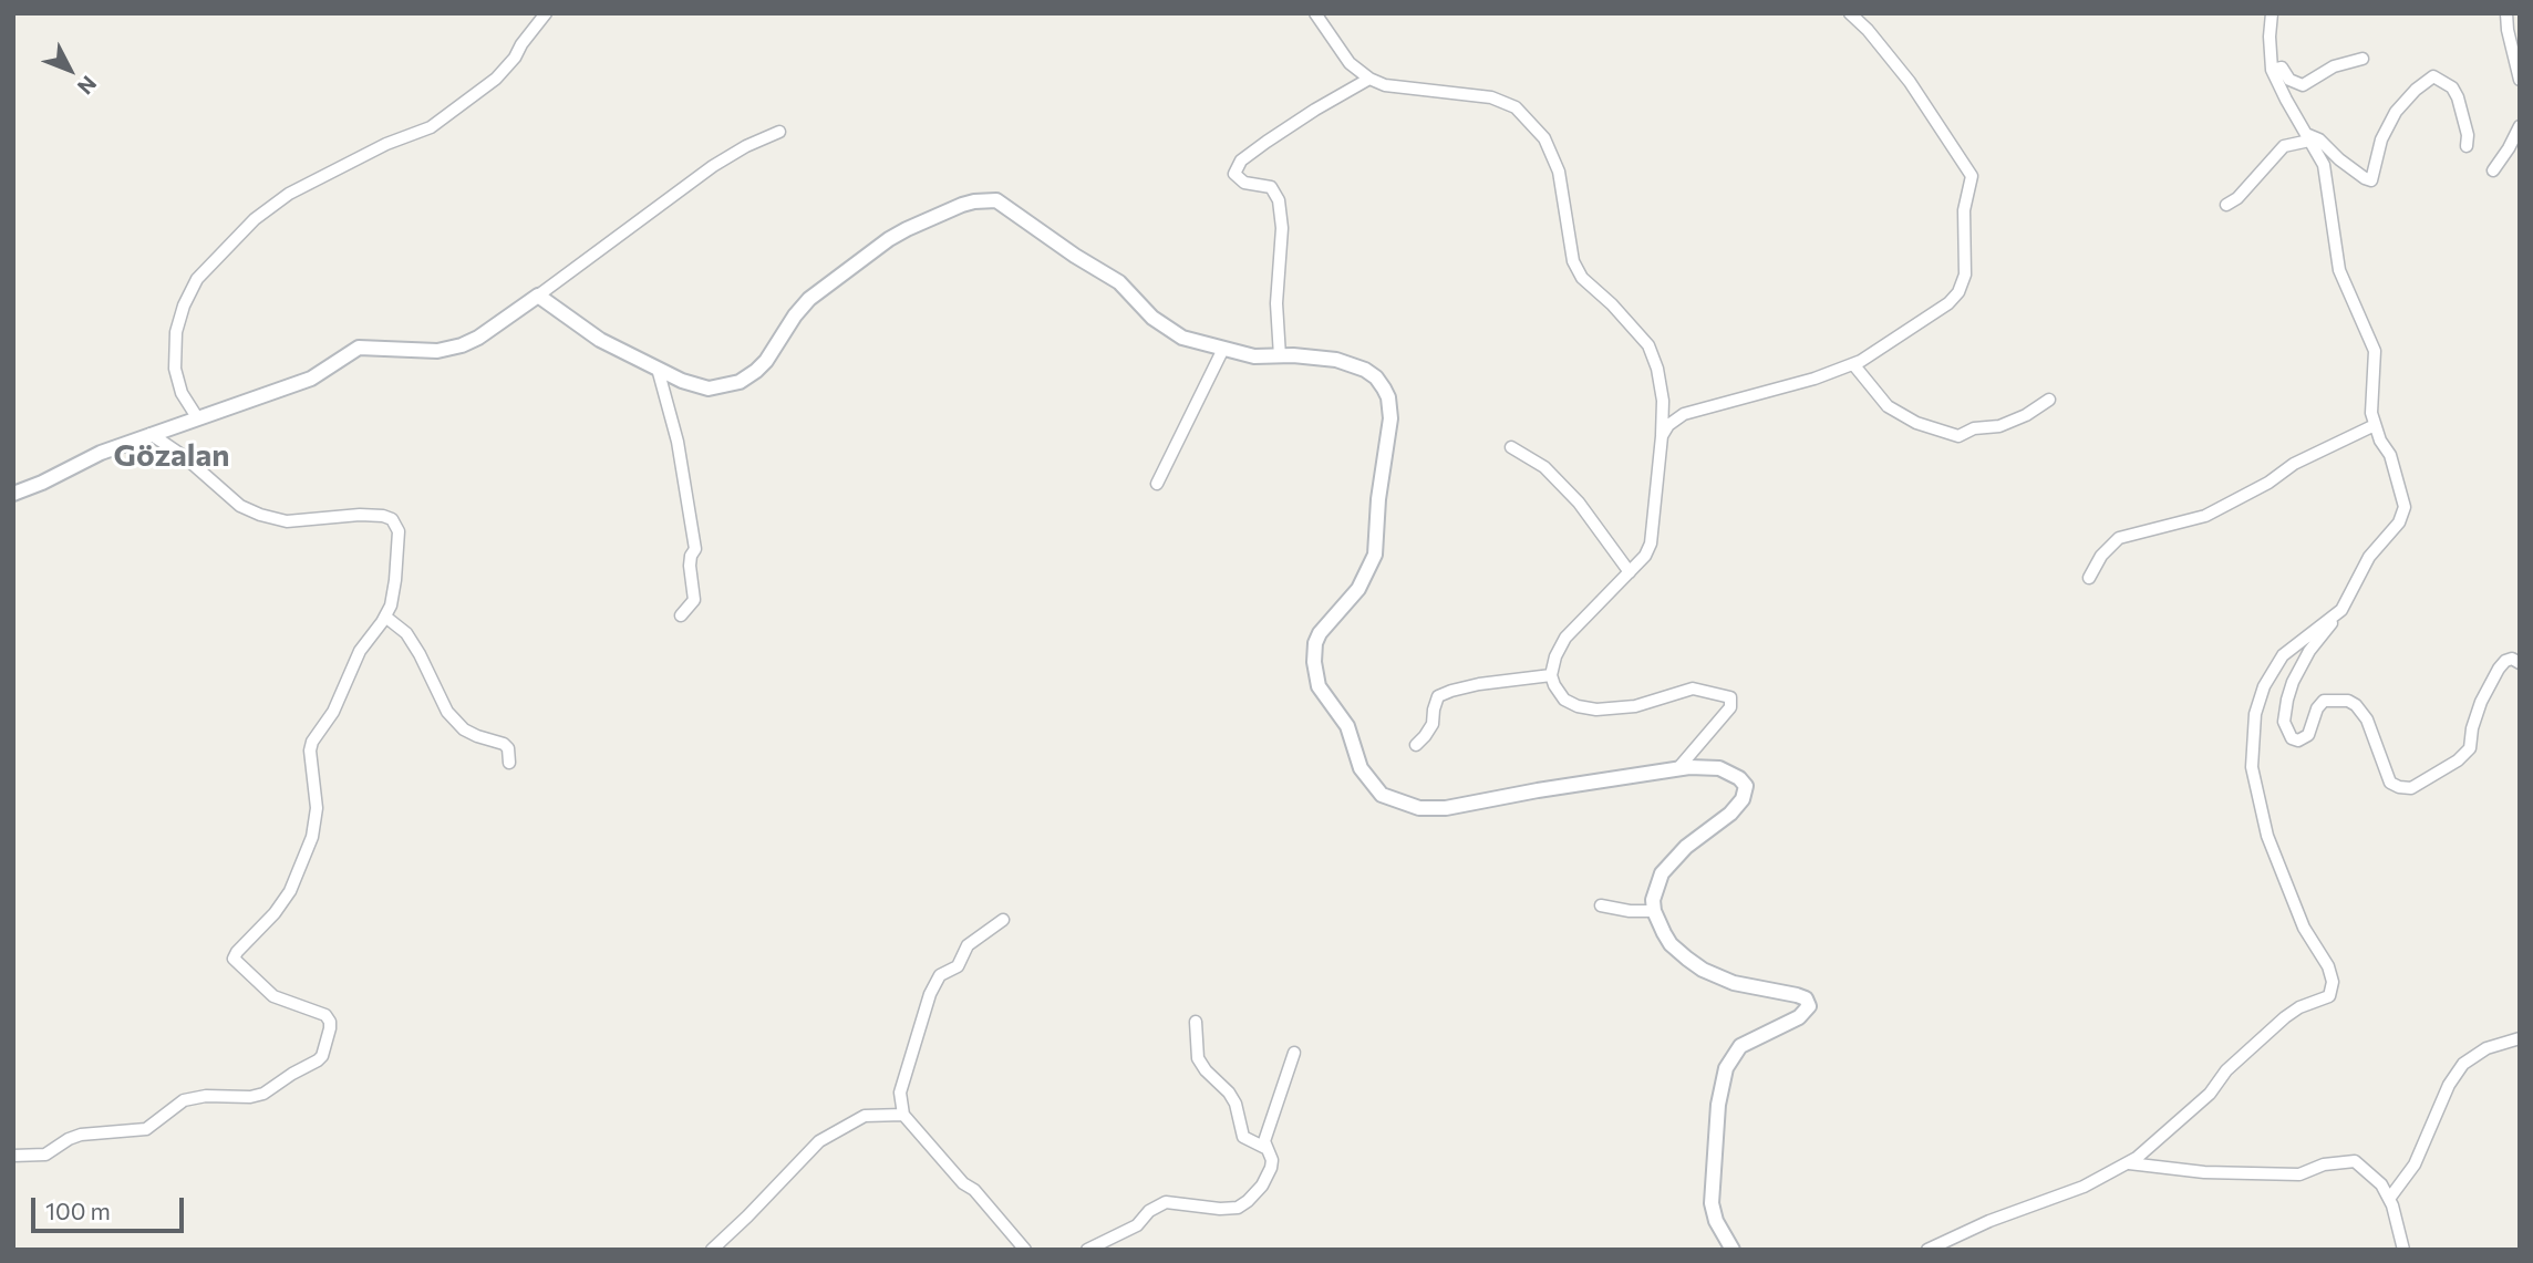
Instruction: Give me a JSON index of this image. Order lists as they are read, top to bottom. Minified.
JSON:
{"districts":["Gözalan"],"scale_bar":"100 m","north":"bottom right"}
